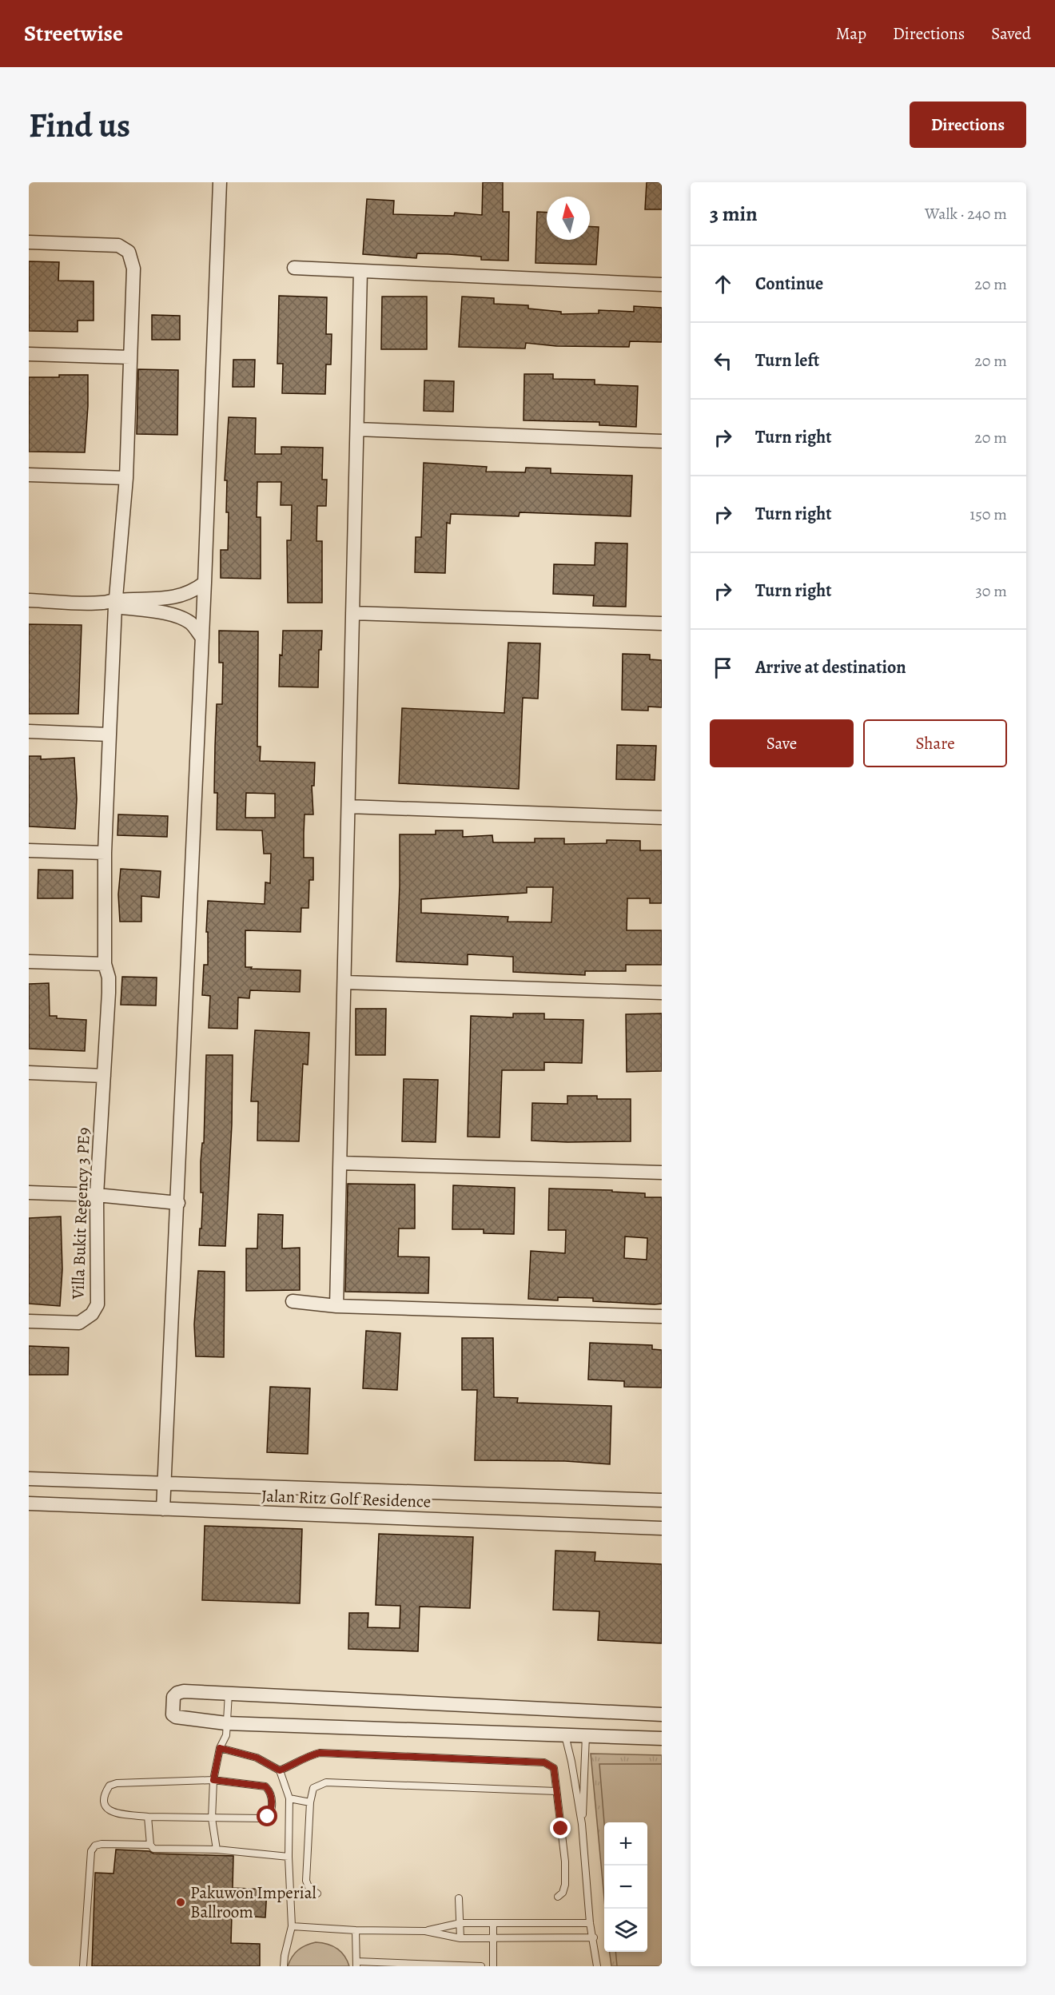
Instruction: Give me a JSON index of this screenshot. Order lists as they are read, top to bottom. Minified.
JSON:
{"streets":{"street":["Villa Bukit Regency 3 PE9","Jalan Ritz Golf Residence"]},"places":["Pakuwon Imperial Ballroom"],"north":"top","page":{"header":"Streetwise","nav":["Map","Directions","Saved"],"buttons":["Directions",["Save","Share"]],"title":"Find us","heading":["3 min","Walk · 240 m"],"list":[["Continue","20 m"],["Turn left","20 m"],["Turn right","20 m"],["Turn right","150 m"],["Turn right","30 m"],"Arrive at destination"],"map_buttons":["+","−"]}}
